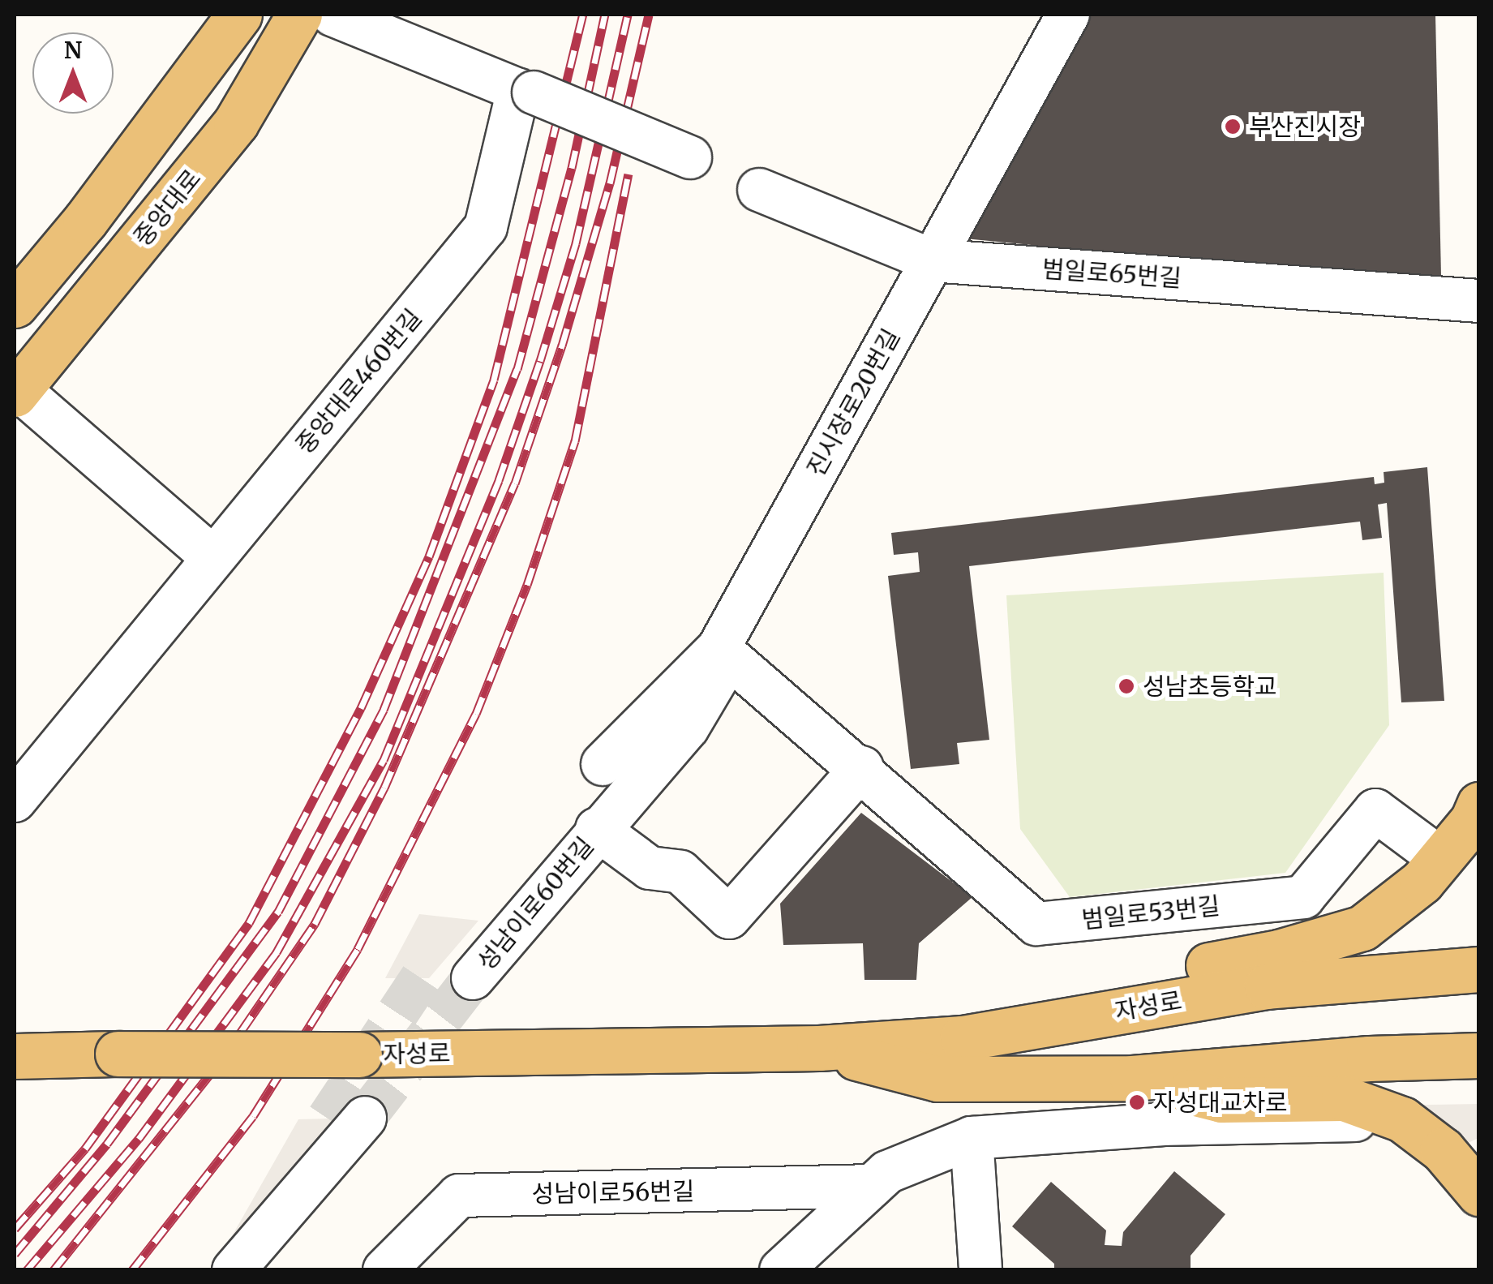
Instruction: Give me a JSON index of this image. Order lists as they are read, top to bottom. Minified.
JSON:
{"streets":{"main road":["중앙대로","자성로"],"street":["범일로65번길","중앙대로460번길","진시장로20번길","성남이로60번길","범일로53번길","성남이로56번길"]},"crossings":[["중앙대로","중앙대로460번길"],["범일로65번길","진시장로20번길"],["진시장로20번길","성남이로60번길"],["진시장로20번길","범일로53번길"],["성남이로60번길","범일로53번길"]],"places":["부산진시장","성남초등학교","자성대교차로"],"north":"top"}
